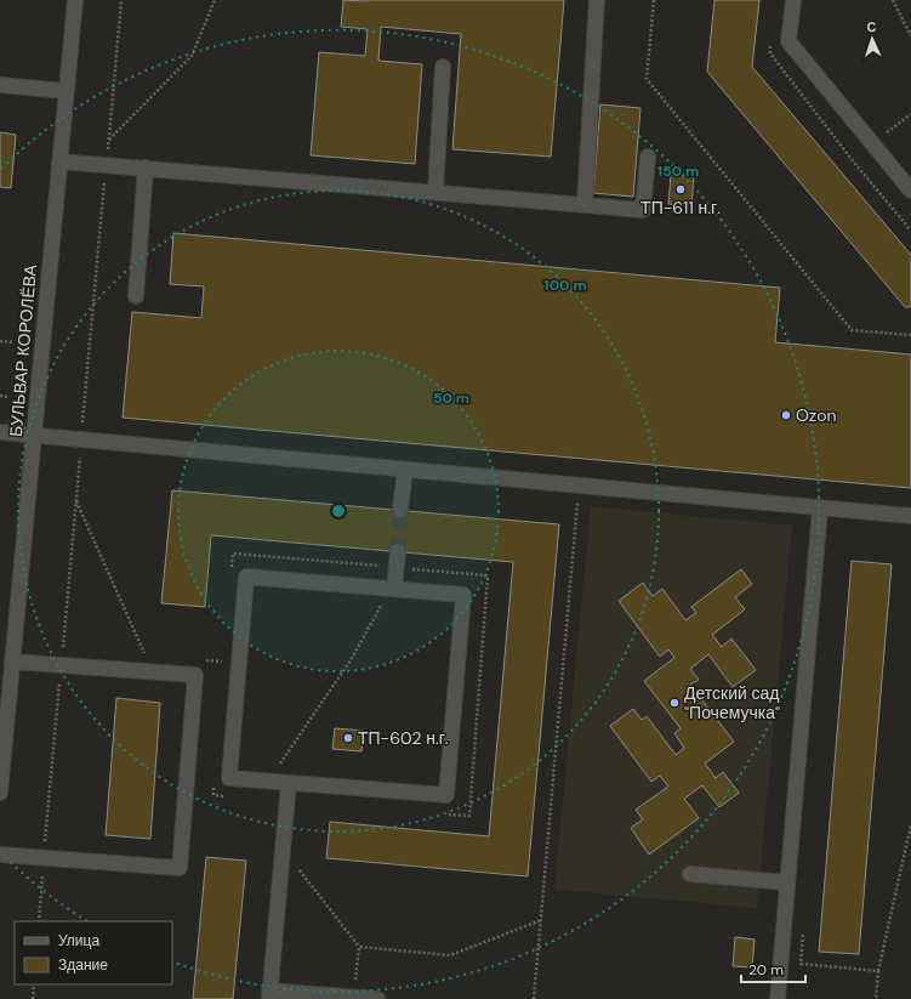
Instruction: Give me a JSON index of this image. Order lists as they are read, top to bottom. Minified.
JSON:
{"streets":{"street":["БУЛЬВАР КОРОЛЁВА"]},"places":["ТП-611 н.г.","Ozon","Детский сад \"Почемучка\"","ТП-602 н.г."],"legend":["Улица","Здание"],"scale_bar":"20 m","north":"top","rings":["150 m","100 m","50 m"]}
